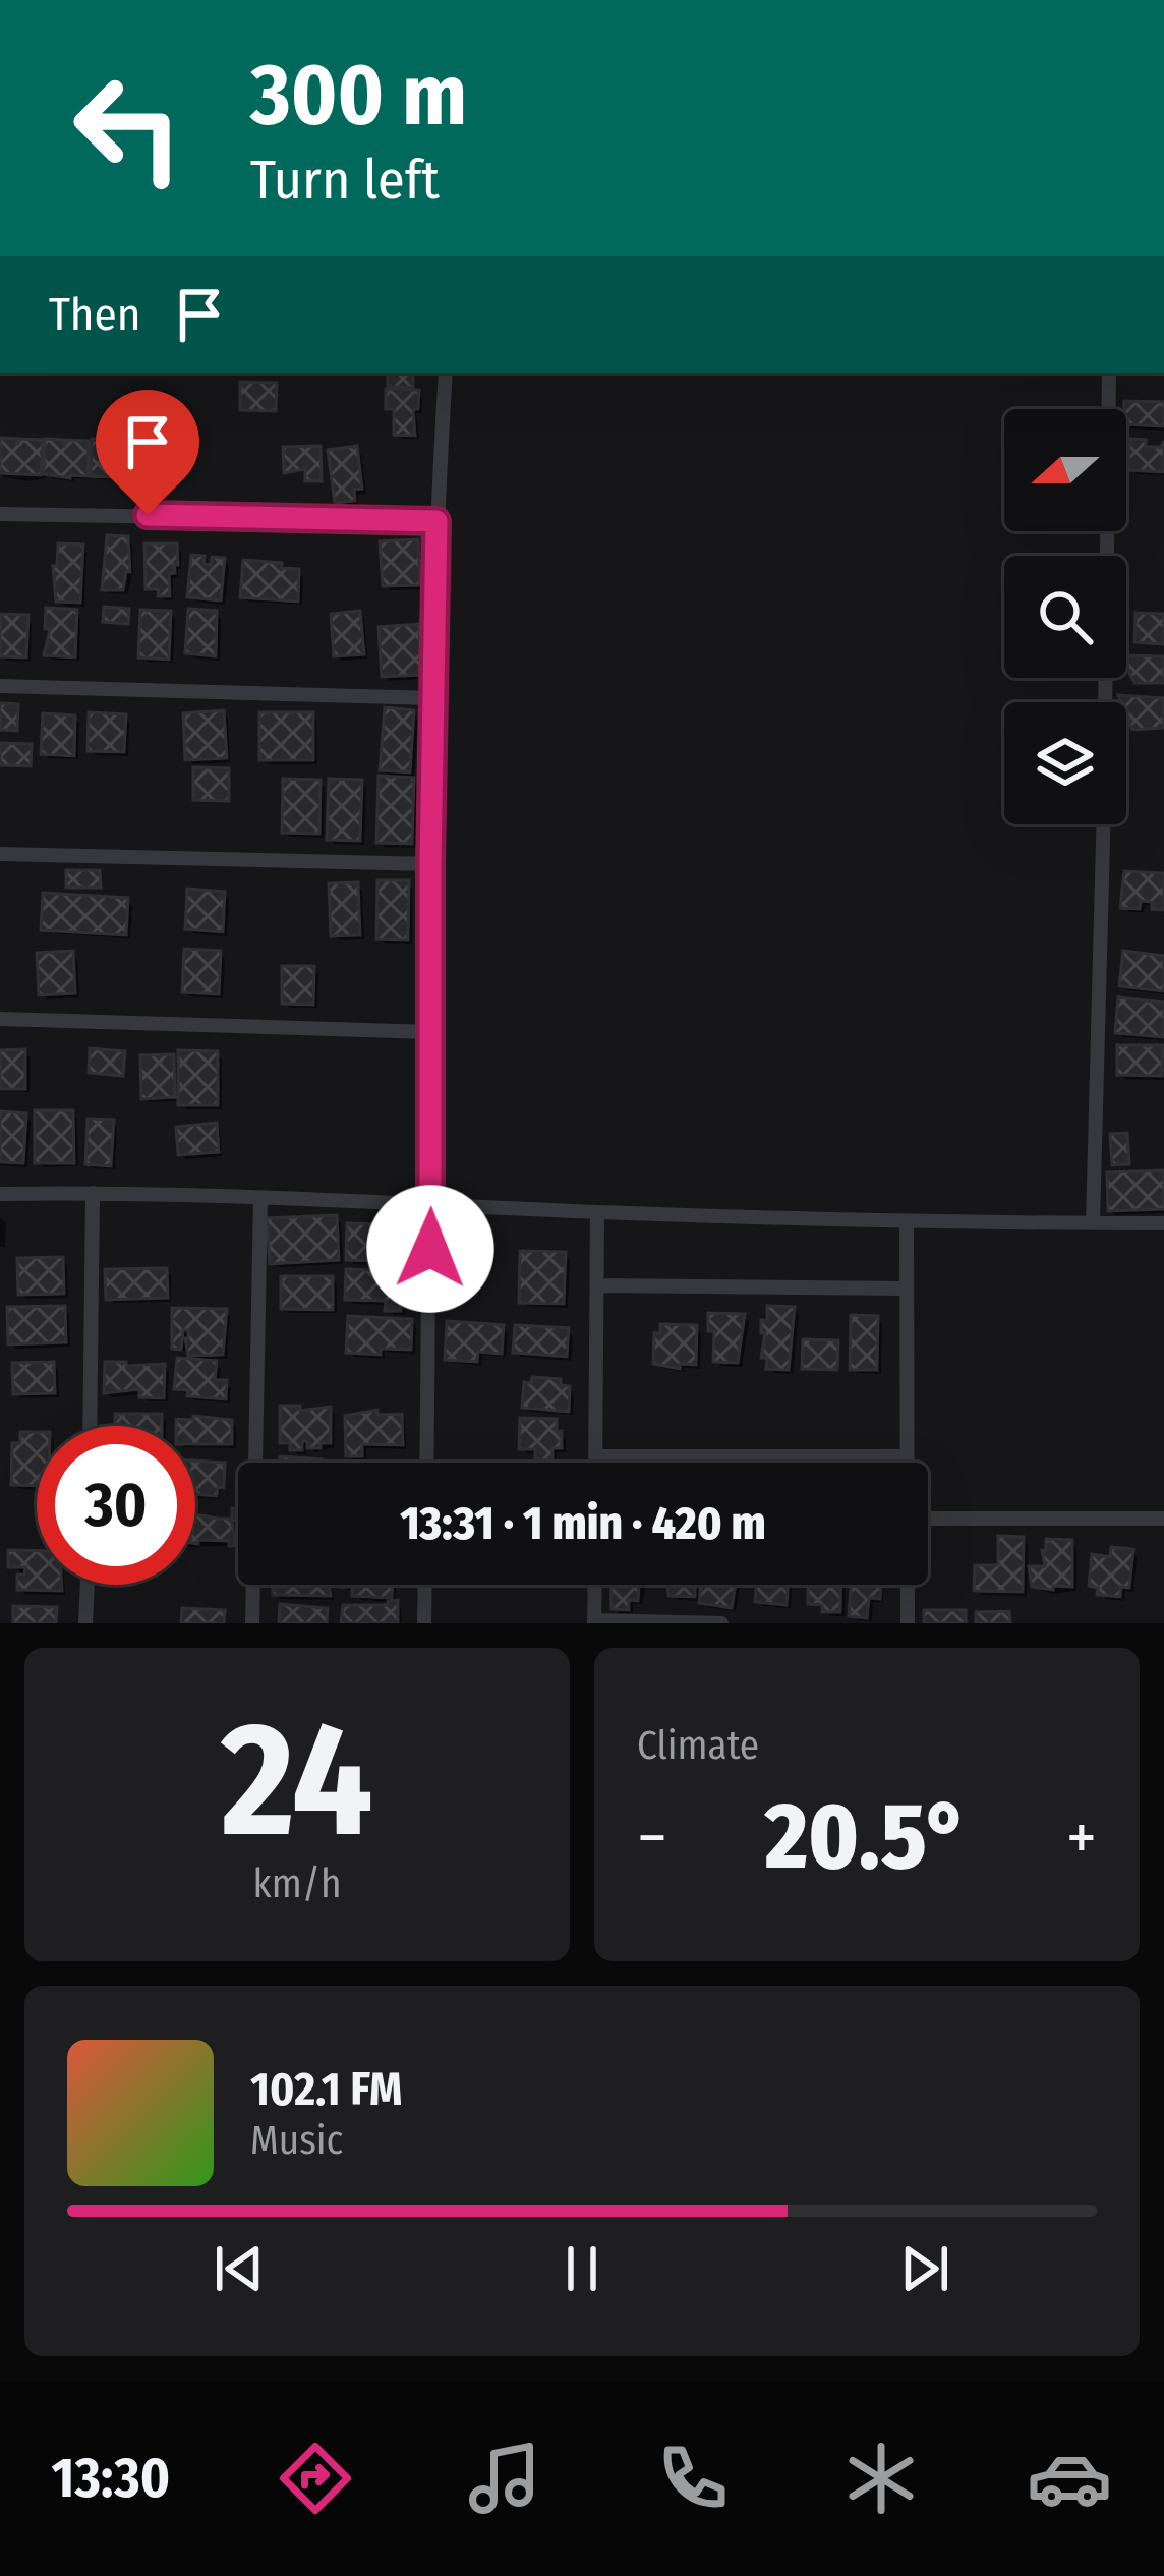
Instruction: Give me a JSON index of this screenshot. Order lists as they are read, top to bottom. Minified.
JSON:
{"north":"left","page":{"turn":["300 m","Turn left"],"then":"Then","limit":"30","trip":"13:31 · 1 min · 420 m","tile":[["24","km/h"],"Climate"],"heat":["−","20.5°","+"],"song":["102.1 FM","Music"],"tabs":"13:30"}}
